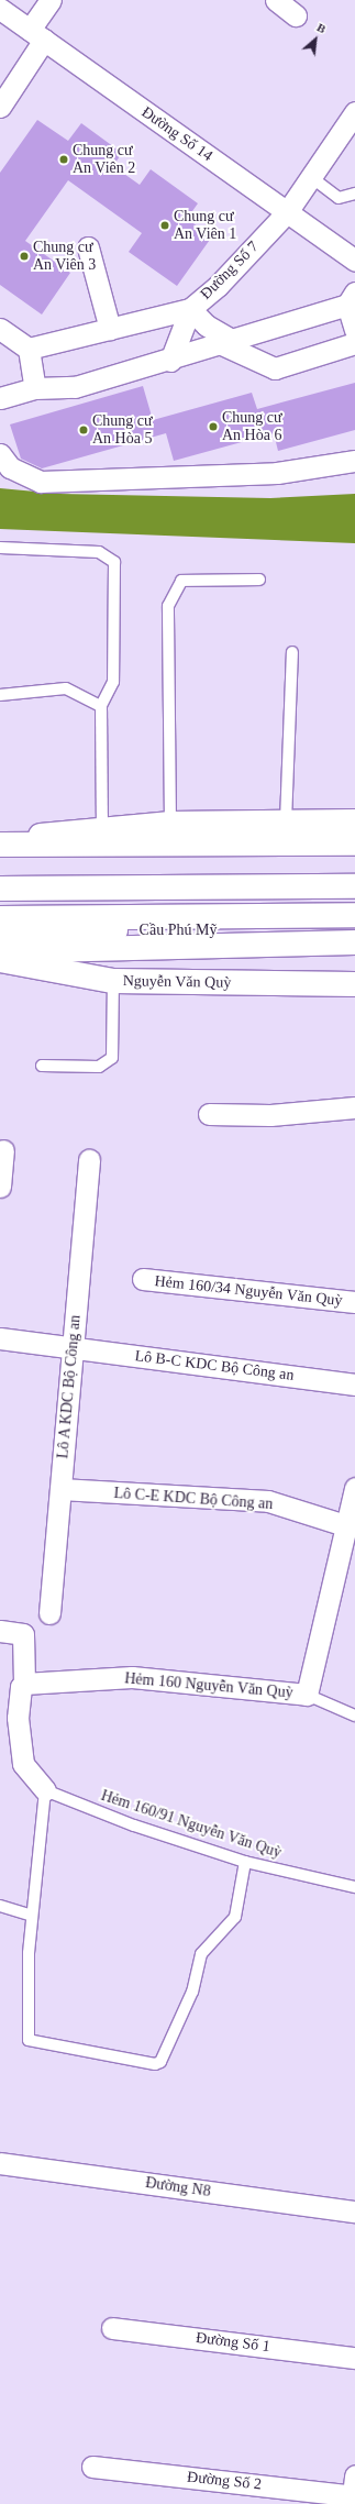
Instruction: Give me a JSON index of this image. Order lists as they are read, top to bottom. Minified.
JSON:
{"streets":{"main road":["Cầu Phú Mỹ","Nguyễn Văn Quỳ"],"street":["Đường Số 14","Đường Số 7","Hẻm 160/34 Nguyễn Văn Quỳ","Lô B-C KDC Bộ Công an","Lô A KDC Bộ Công an","Lô C-E KDC Bộ Công an","Hẻm 160 Nguyễn Văn Quỳ","Đường N8","Đường Số 1","Đường Số 2"],"lane":["Hẻm 160/91 Nguyễn Văn Quỳ"]},"crossings":[["Đường Số 14","Đường Số 7"],["Lô B-C KDC Bộ Công an","Lô A KDC Bộ Công an"],["Lô A KDC Bộ Công an","Lô C-E KDC Bộ Công an"],["Lô C-E KDC Bộ Công an","Hẻm 160 Nguyễn Văn Quỳ"]],"places":["Chung cư An Viên 2","Chung cư An Viên 1","Chung cư An Viên 3","Chung cư An Hòa 6","Chung cư An Hòa 5"],"north":"top right"}
